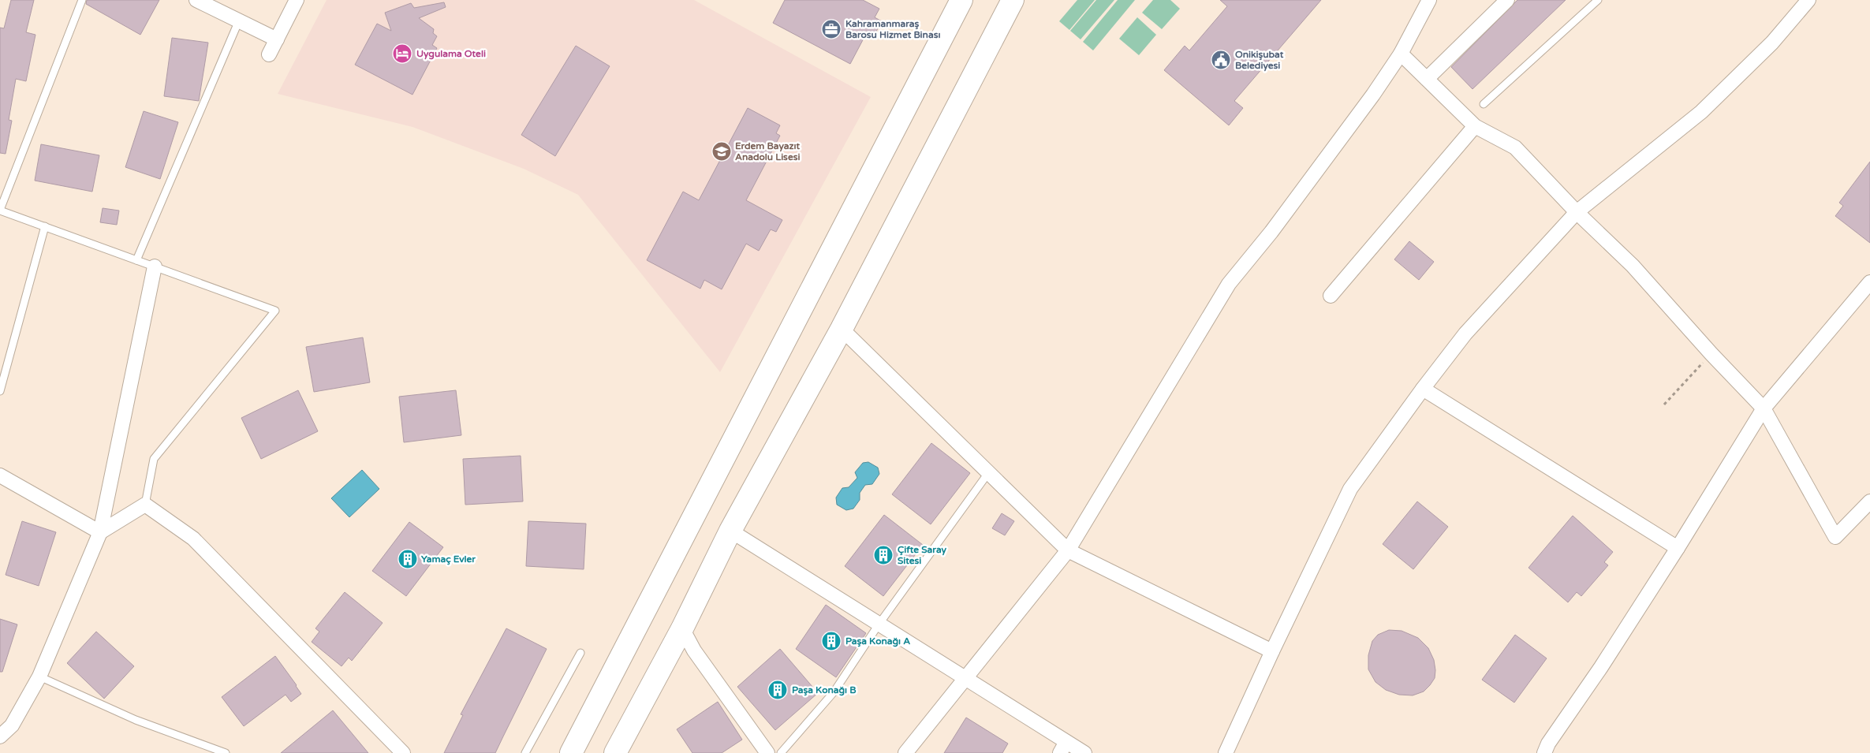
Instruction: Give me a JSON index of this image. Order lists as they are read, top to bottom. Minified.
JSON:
{"places":{"office":["Kahramanmaraş Barosu Hizmet Binası"],"hotel":["Uygulama Oteli"],"public building":["Onikişubat Belediyesi"],"school or university":["Erdem Bayazıt Anadolu Lisesi"],"building":["Çifte Saray Sitesi","Yamaç Evler","Paşa Konağı A","Paşa Konağı B"]}}
